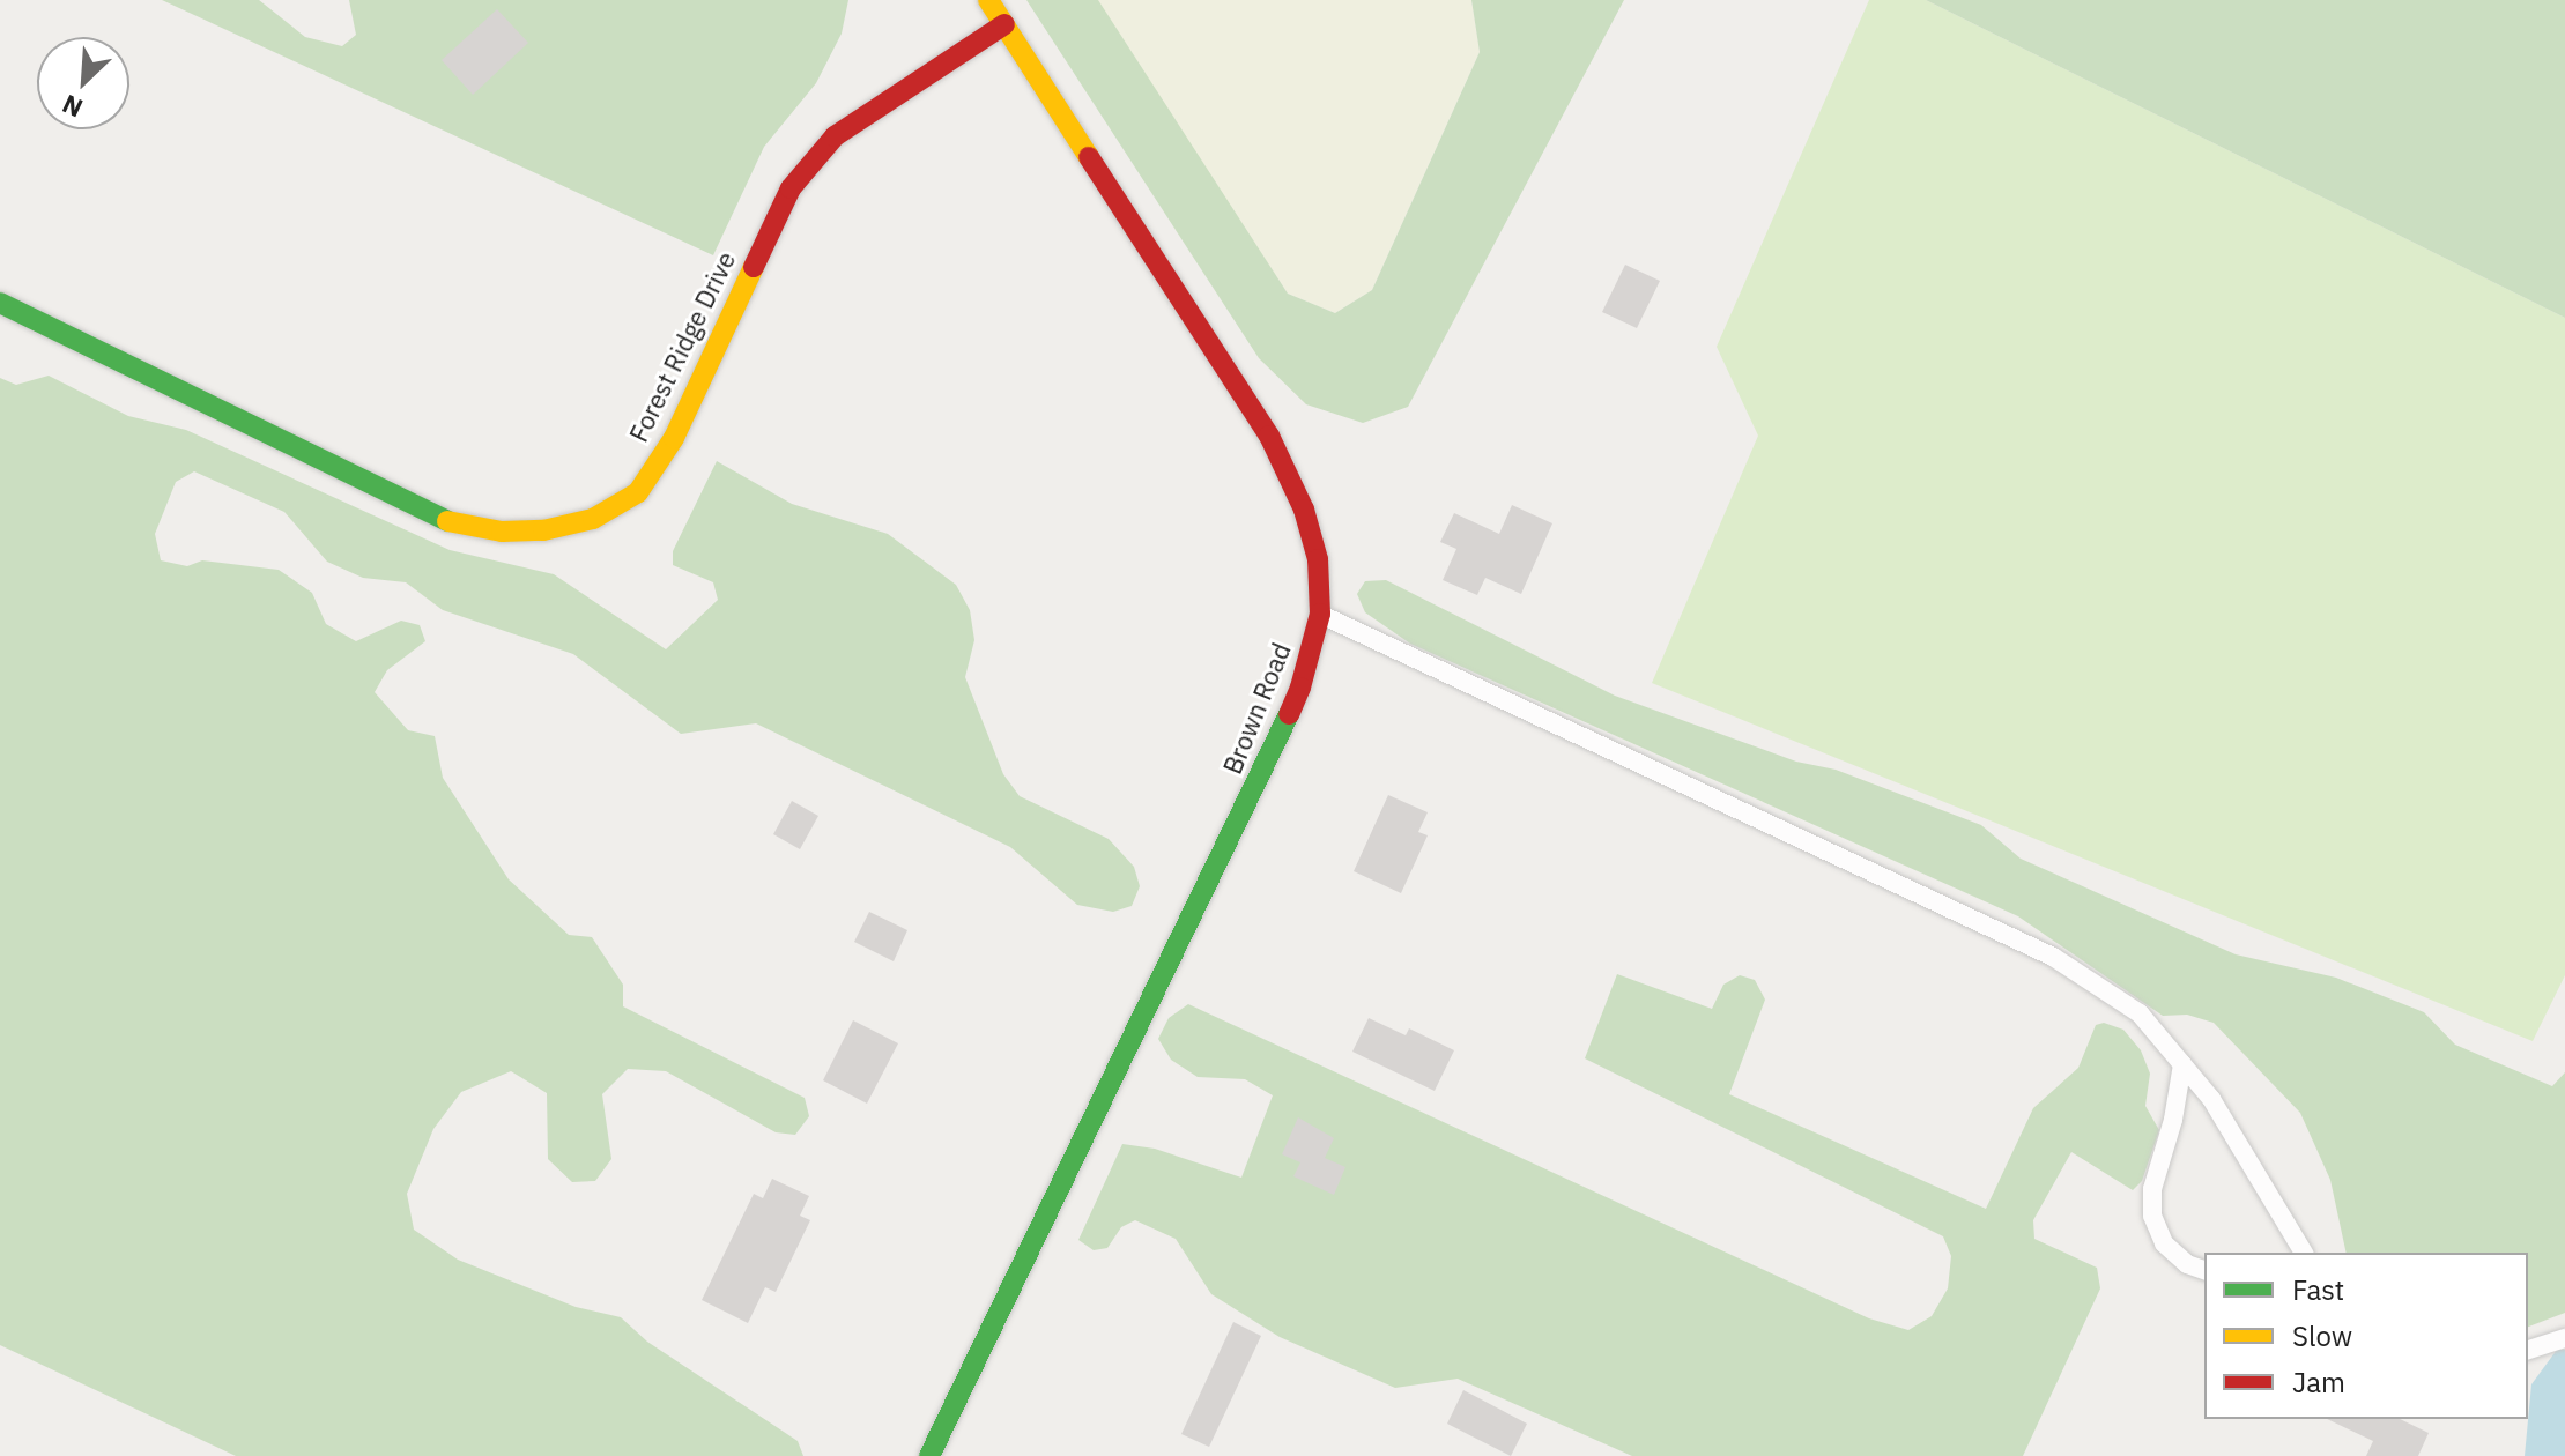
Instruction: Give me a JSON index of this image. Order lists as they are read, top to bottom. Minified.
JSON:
{"streets":{"street":["Forest Ridge Drive","Brown Road"]},"crossings":[["Forest Ridge Drive","Brown Road"]],"legend":["Fast","Slow","Jam"],"north":"bottom left"}
